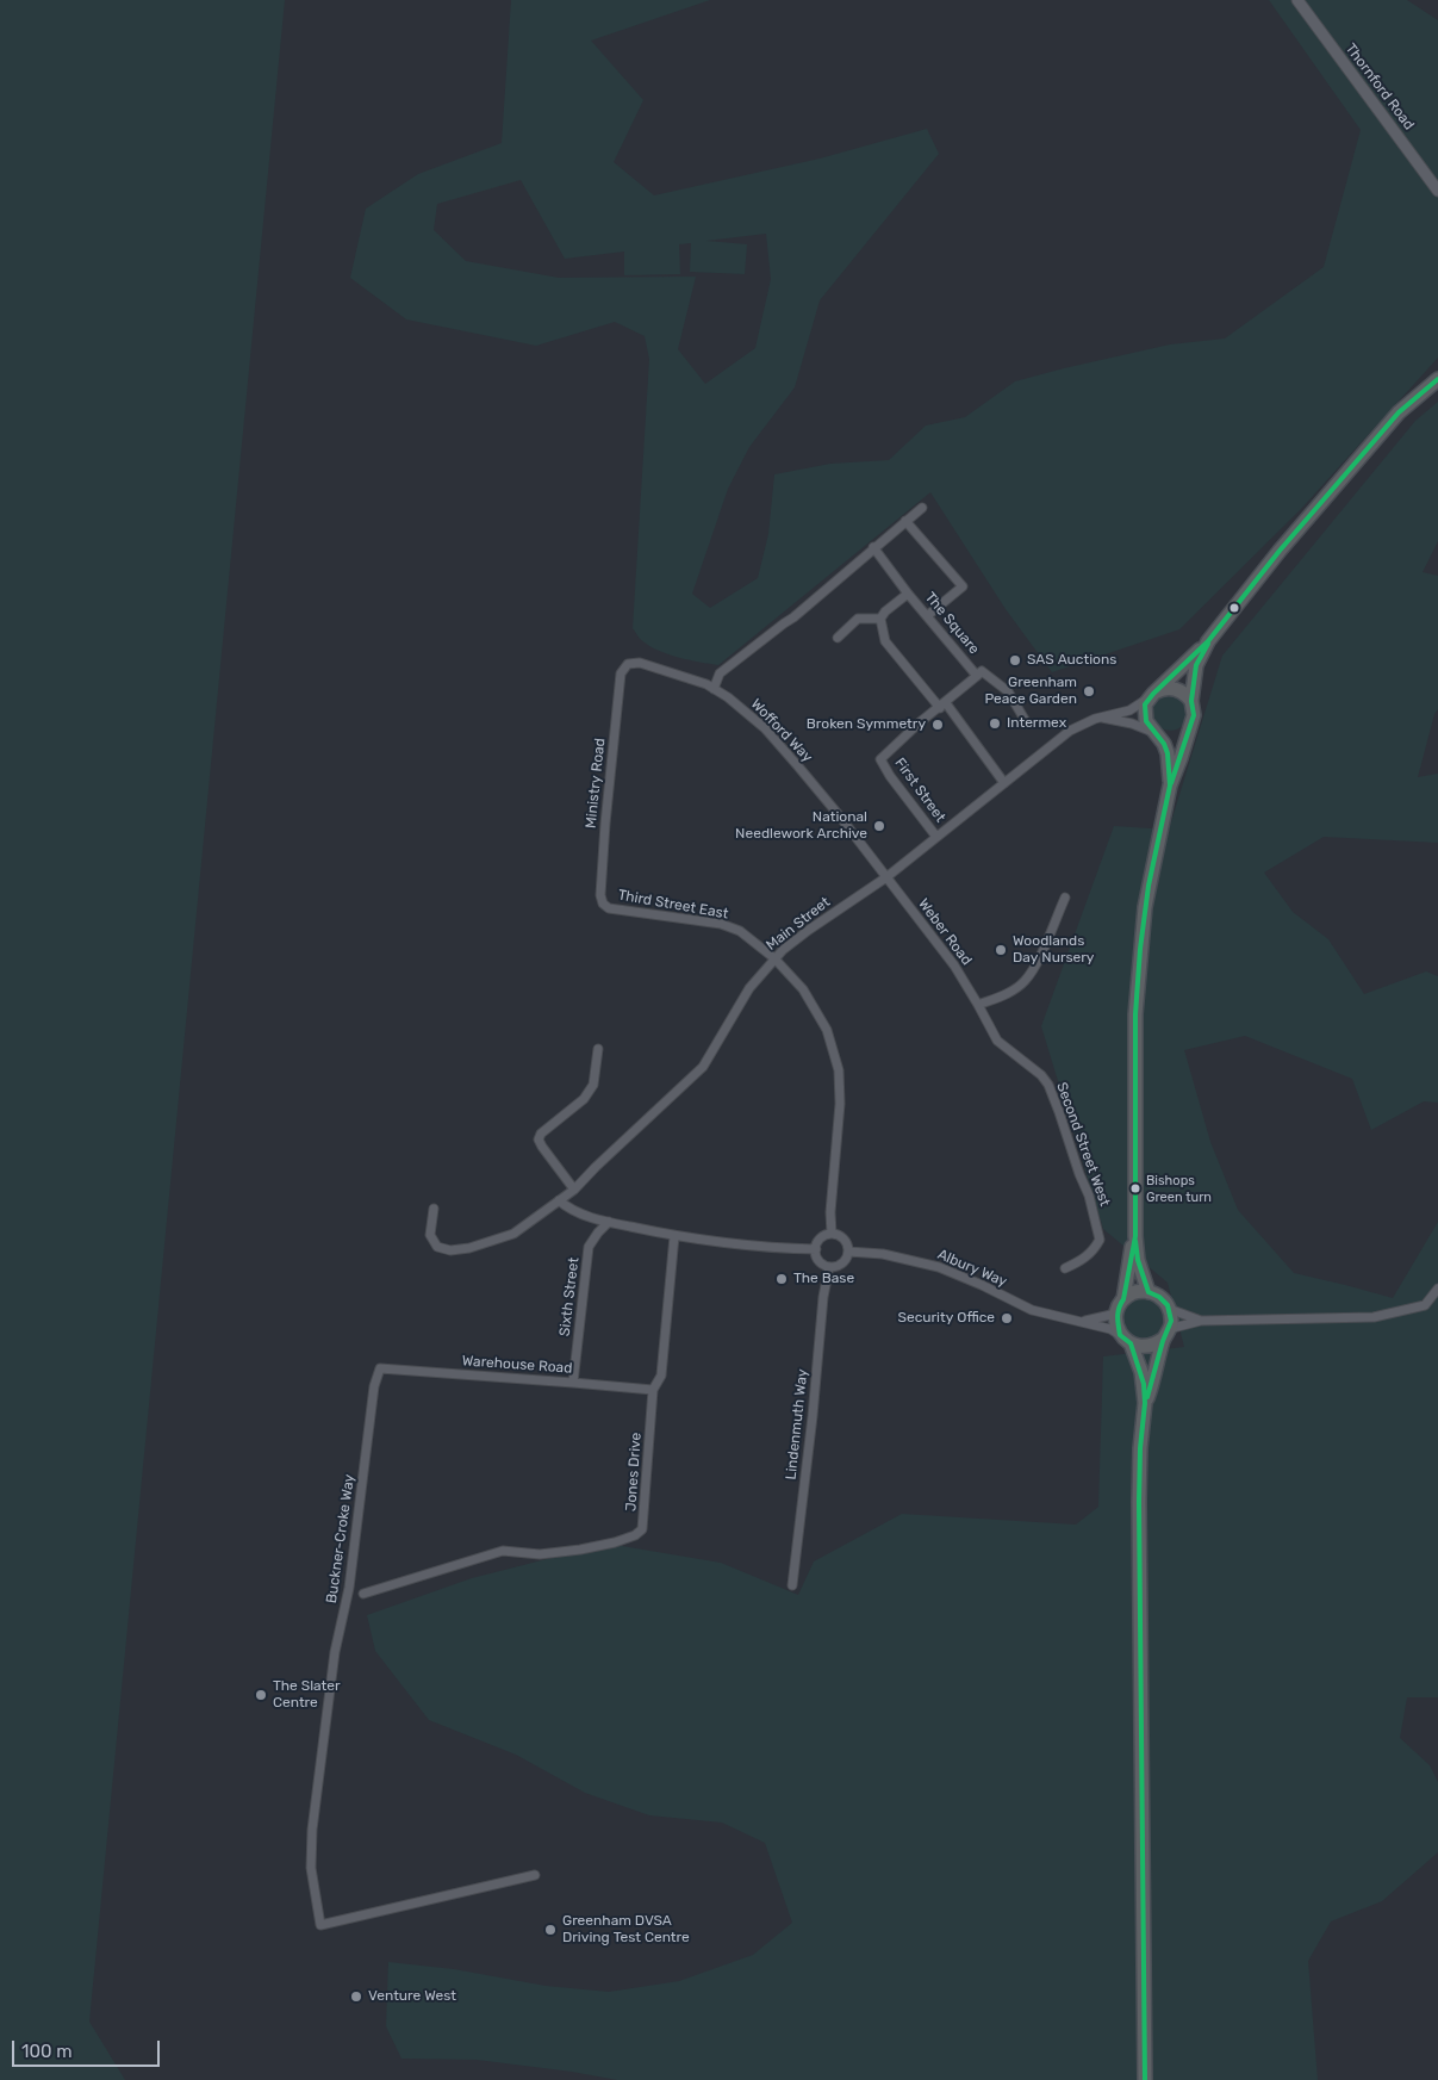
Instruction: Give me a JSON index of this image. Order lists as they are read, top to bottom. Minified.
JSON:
{"streets":{"street":["Thornford Road","The Square","Wofford Way","Ministry Road","First Street","Third Street East","Main Street","Weber Road","Second Street West","Albury Way","Sixth Street","Warehouse Road","Lindenmuth Way","Jones Drive","Buckner-Croke Way"]},"crossings":[["The Square","First Street"],["Wofford Way","Ministry Road"],["Wofford Way","Main Street"],["Wofford Way","Weber Road"],["Ministry Road","Third Street East"],["First Street","Main Street"],["Third Street East","Main Street"],["Main Street","Weber Road"],["Weber Road","Second Street West"],["Albury Way","Lindenmuth Way"],["Sixth Street","Warehouse Road"],["Warehouse Road","Jones Drive"],["Warehouse Road","Buckner-Croke Way"]],"places":["SAS Auctions","Greenham Peace Garden","Intermex","Broken Symmetry","National Needlework Archive","Woodlands Day Nursery","Bishops Green turn","The Base","Security Office","The Slater Centre","Greenham DVSA Driving Test Centre","Venture West"],"scale_bar":"100 m"}
